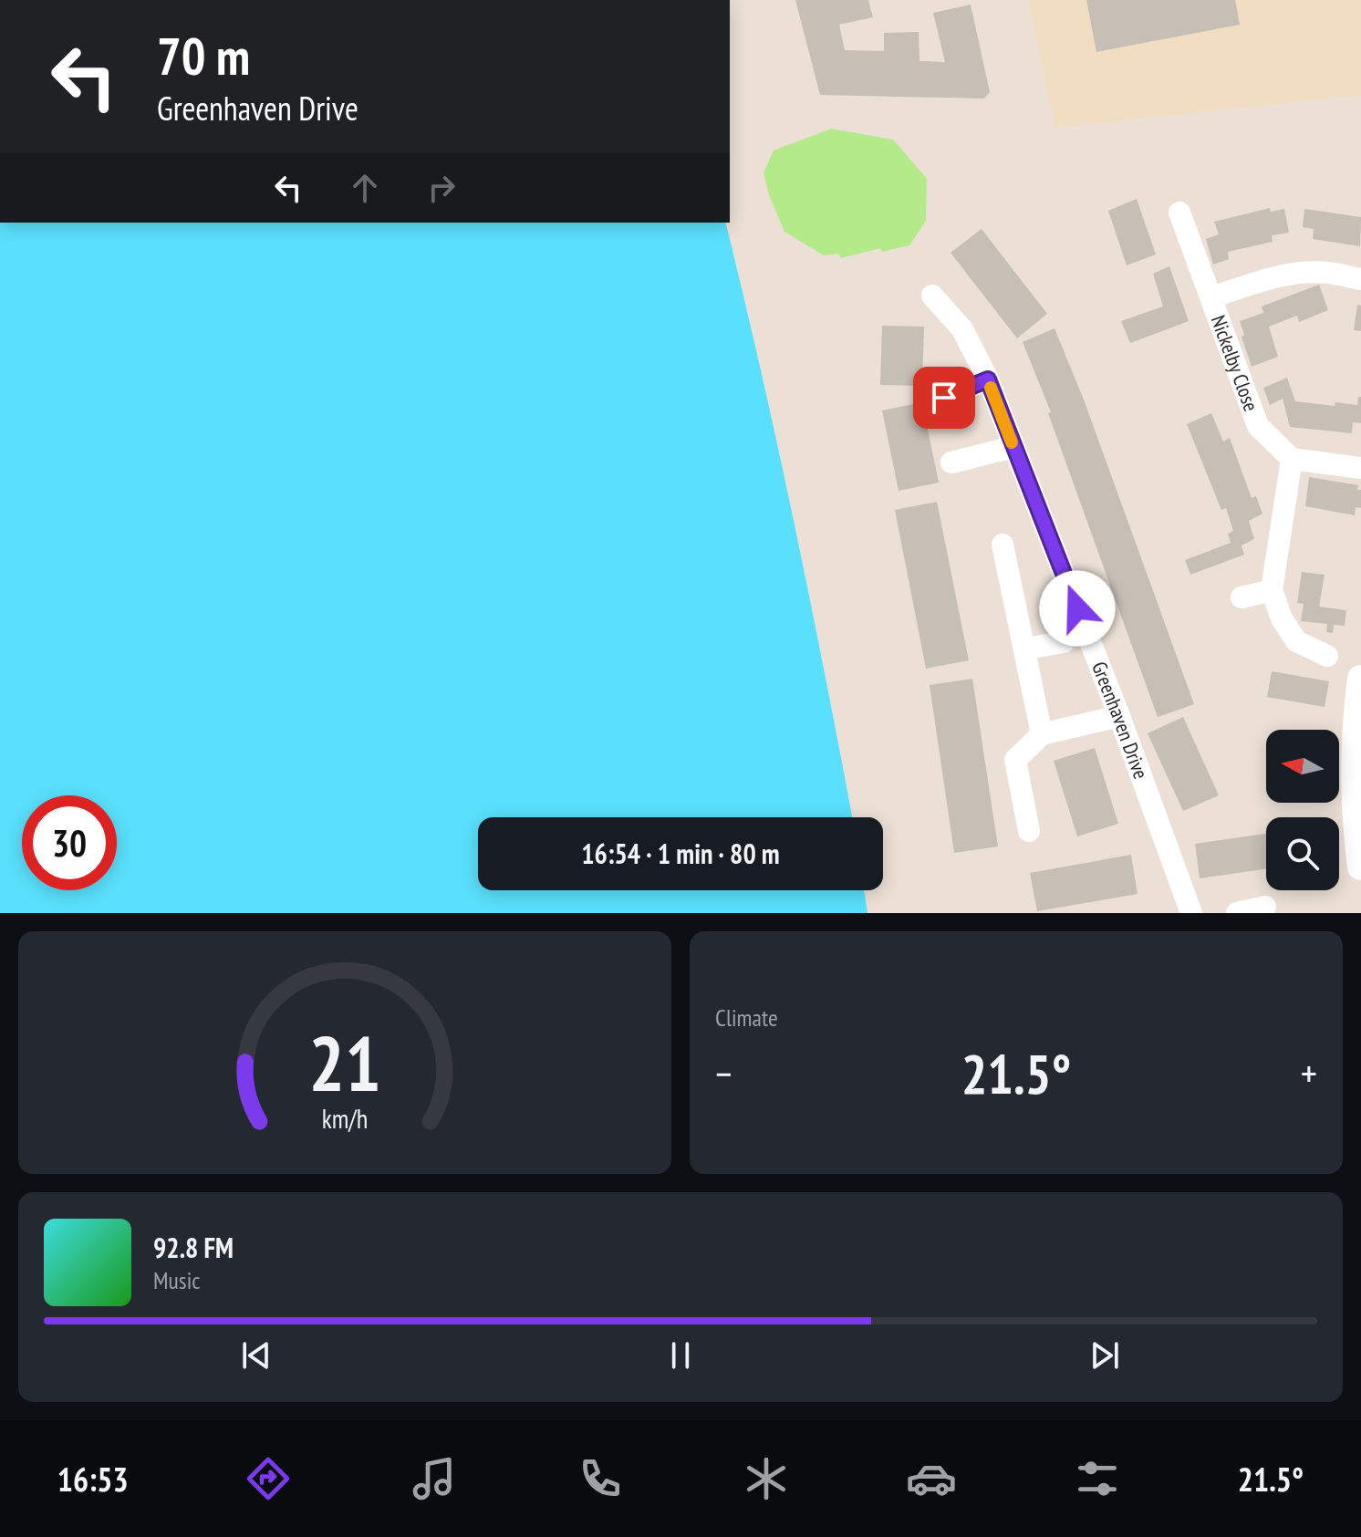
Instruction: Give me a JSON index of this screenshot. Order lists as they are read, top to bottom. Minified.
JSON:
{"streets":{"street":["Nickelby Close","Greenhaven Drive"]},"north":"left","page":{"turn":["70 m","Greenhaven Drive"],"limit":"30","trip":"16:54 · 1 min · 80 m","tile":"Climate","heat":["−","21.5°","+"],"song":["92.8 FM","Music"],"tabs":["16:53","21.5°"],"gauge":["21","km/h"]}}
